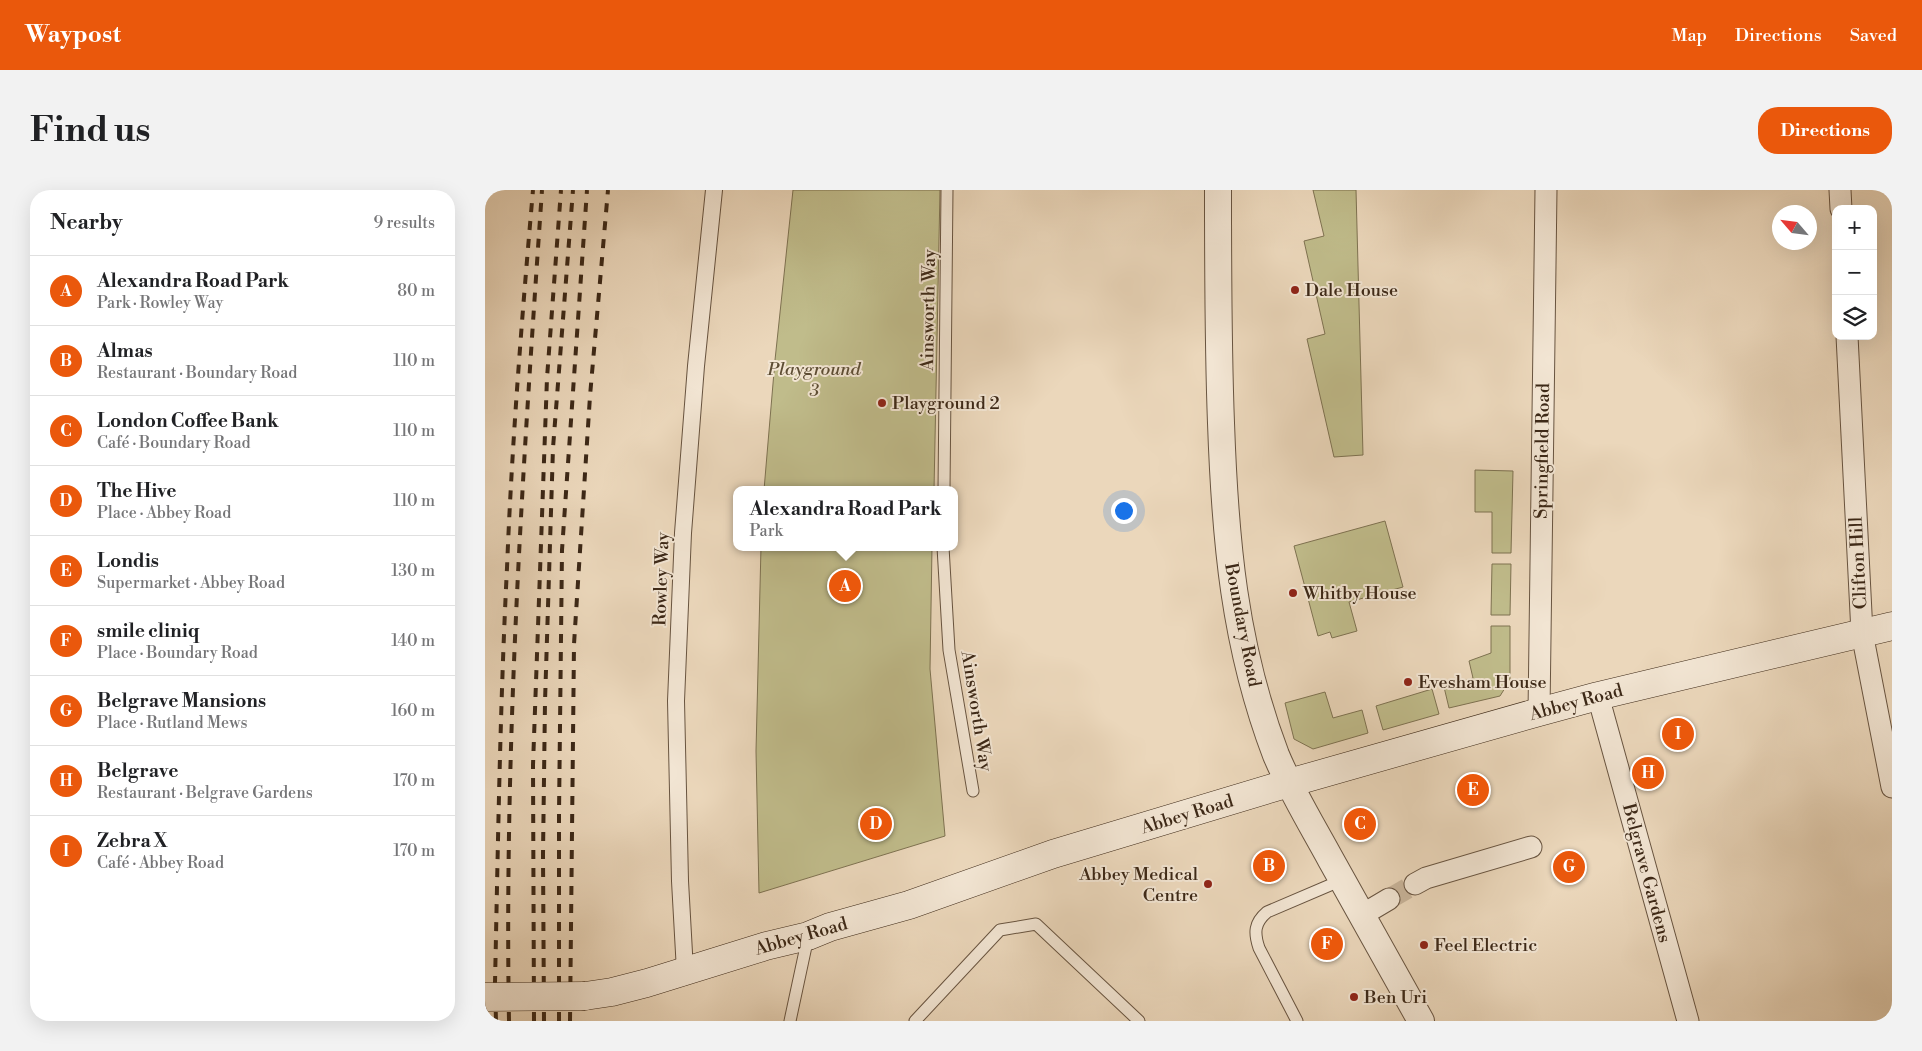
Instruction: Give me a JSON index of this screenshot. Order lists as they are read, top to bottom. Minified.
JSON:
{"streets":{"main road":["Abbey Road"],"street":["Springfield Road","Clifton Hill","Rowley Way","Boundary Road","Belgrave Gardens"],"lane":["Ainsworth Way"]},"crossings":[["Springfield Road","Abbey Road"],["Clifton Hill","Abbey Road"],["Rowley Way","Abbey Road"],["Boundary Road","Abbey Road"],["Abbey Road","Belgrave Gardens"]],"parks":["Playground 3"],"places":["Dale House","Playground 2","Whitby House","Evesham House","Abbey Medical Centre","Feel Electric","Ben Uri"],"north":"top left","page":{"header":"Waypost","nav":["Map","Directions","Saved"],"buttons":"Directions","title":"Find us","heading":["Nearby","9 results"],"map_buttons":["+","−"],"list":[{"mark":"A","name":"Alexandra Road Park","note":"Park · Rowley Way","value":"80 m"},{"mark":"B","name":"Almas","note":"Restaurant · Boundary Road","value":"110 m"},{"mark":"C","name":"London Coffee Bank","note":"Café · Boundary Road","value":"110 m"},{"mark":"D","name":"The Hive","note":"Place · Abbey Road","value":"110 m"},{"mark":"E","name":"Londis","note":"Supermarket · Abbey Road","value":"130 m"},{"mark":"F","name":"smile cliniq","note":"Place · Boundary Road","value":"140 m"},{"mark":"G","name":"Belgrave Mansions","note":"Place · Rutland Mews","value":"160 m"},{"mark":"H","name":"Belgrave","note":"Restaurant · Belgrave Gardens","value":"170 m"},{"mark":"I","name":"Zebra X","note":"Café · Abbey Road","value":"170 m"}],"popup":["Alexandra Road Park","Park"],"pins":["A","I","H","E","C","D","B","G","F"]}}
